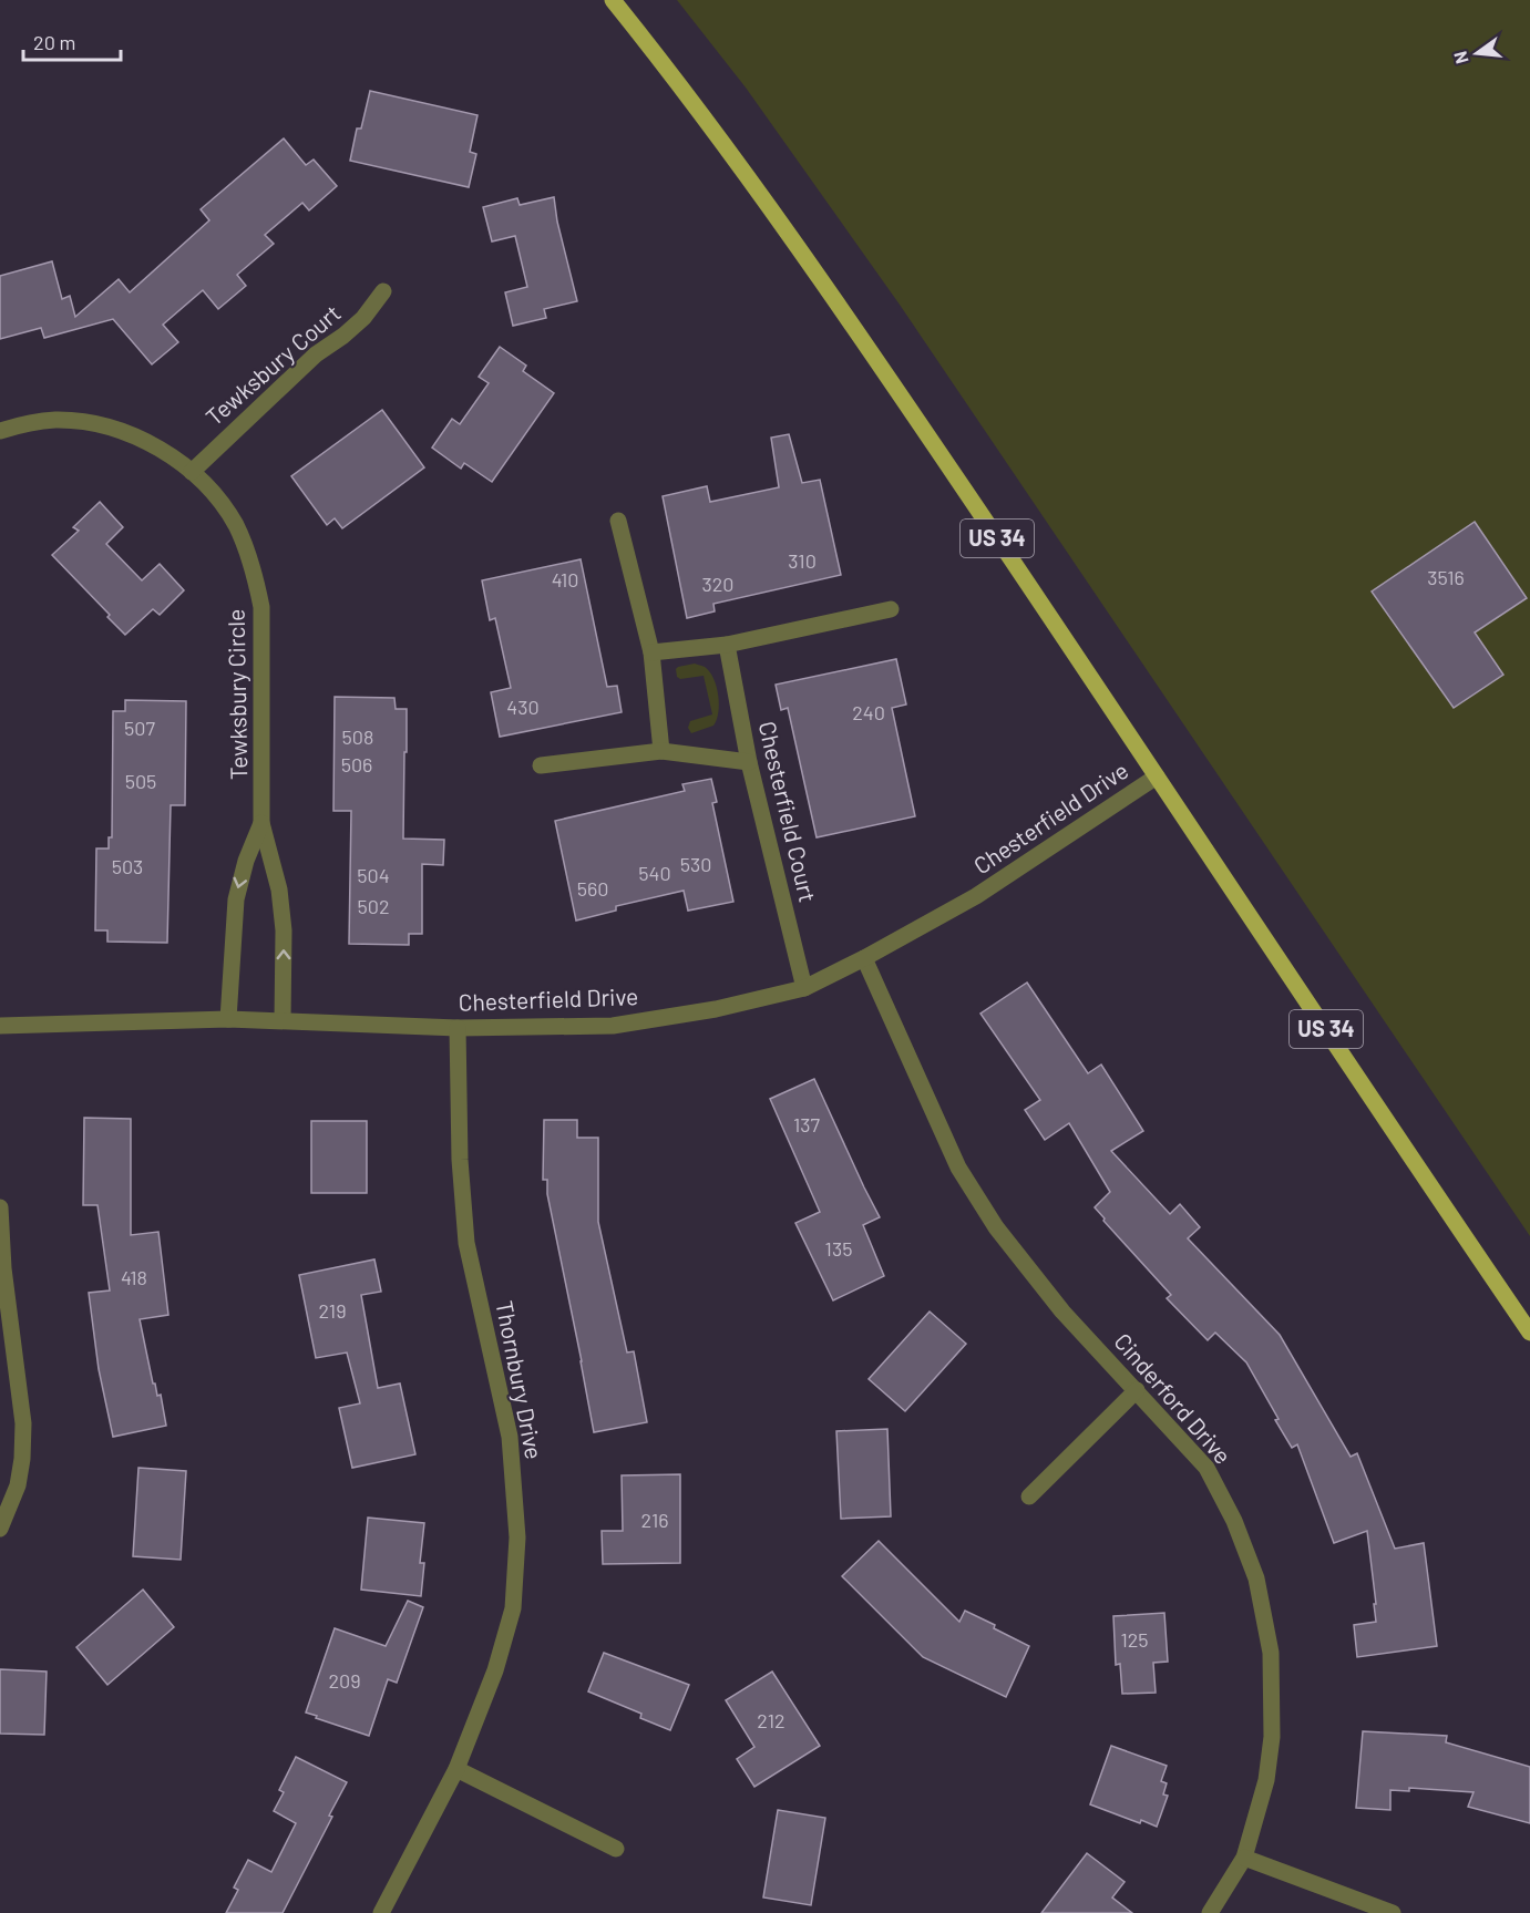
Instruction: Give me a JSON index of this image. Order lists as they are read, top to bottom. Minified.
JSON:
{"streets":{"main road":["US 34"],"street":["Tewksbury Court","Tewksbury Circle","Chesterfield Court","Chesterfield Drive","Thornbury Drive","Cinderford Drive"]},"crossings":[["Tewksbury Court","Tewksbury Circle"],["US 34","Chesterfield Drive"],["Tewksbury Circle","Chesterfield Drive"],["Chesterfield Court","Chesterfield Drive"],["Chesterfield Drive","Thornbury Drive"],["Chesterfield Drive","Cinderford Drive"]],"house_numbers":["310","3516","410","320","430","240","507","508","506","505","530","503","540","504","560","502","137","135","418","219","216","125","209","212"],"scale_bar":"20 m","north":"left"}
